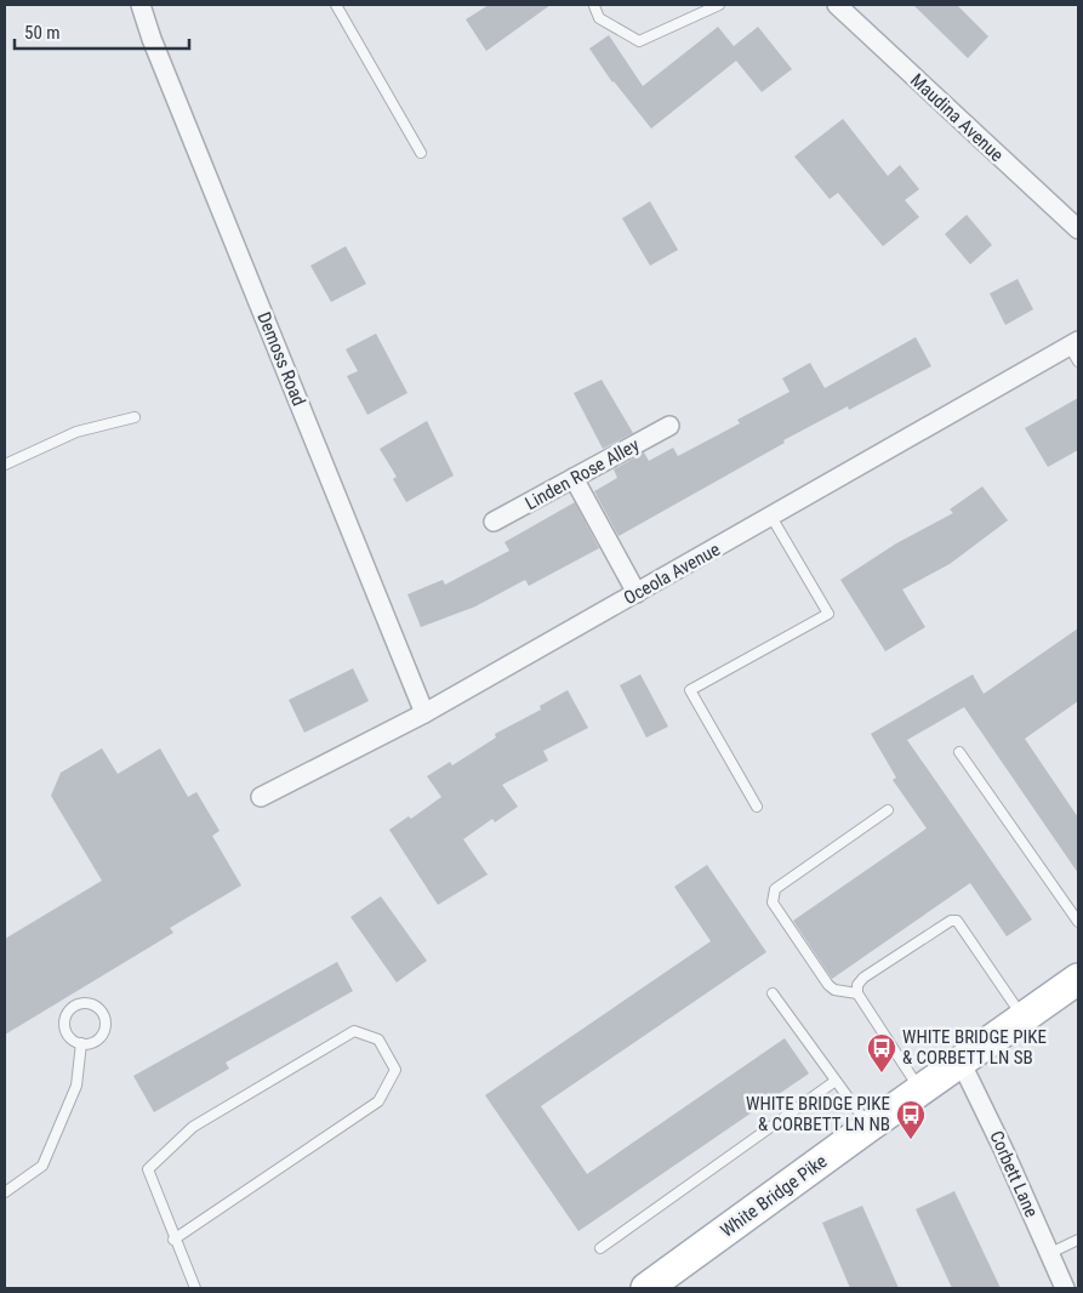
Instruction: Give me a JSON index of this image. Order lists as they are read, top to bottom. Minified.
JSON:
{"streets":{"main road":["White Bridge Pike"],"street":["Maudina Avenue","Demoss Road","Linden Rose Alley","Oceola Avenue","Corbett Lane"]},"crossings":[["Demoss Road","Oceola Avenue"],["Corbett Lane","White Bridge Pike"]],"places":{"bus stop":["WHITE BRIDGE PIKE & CORBETT LN SB","WHITE BRIDGE PIKE & CORBETT LN NB"]},"scale_bar":"50 m"}
